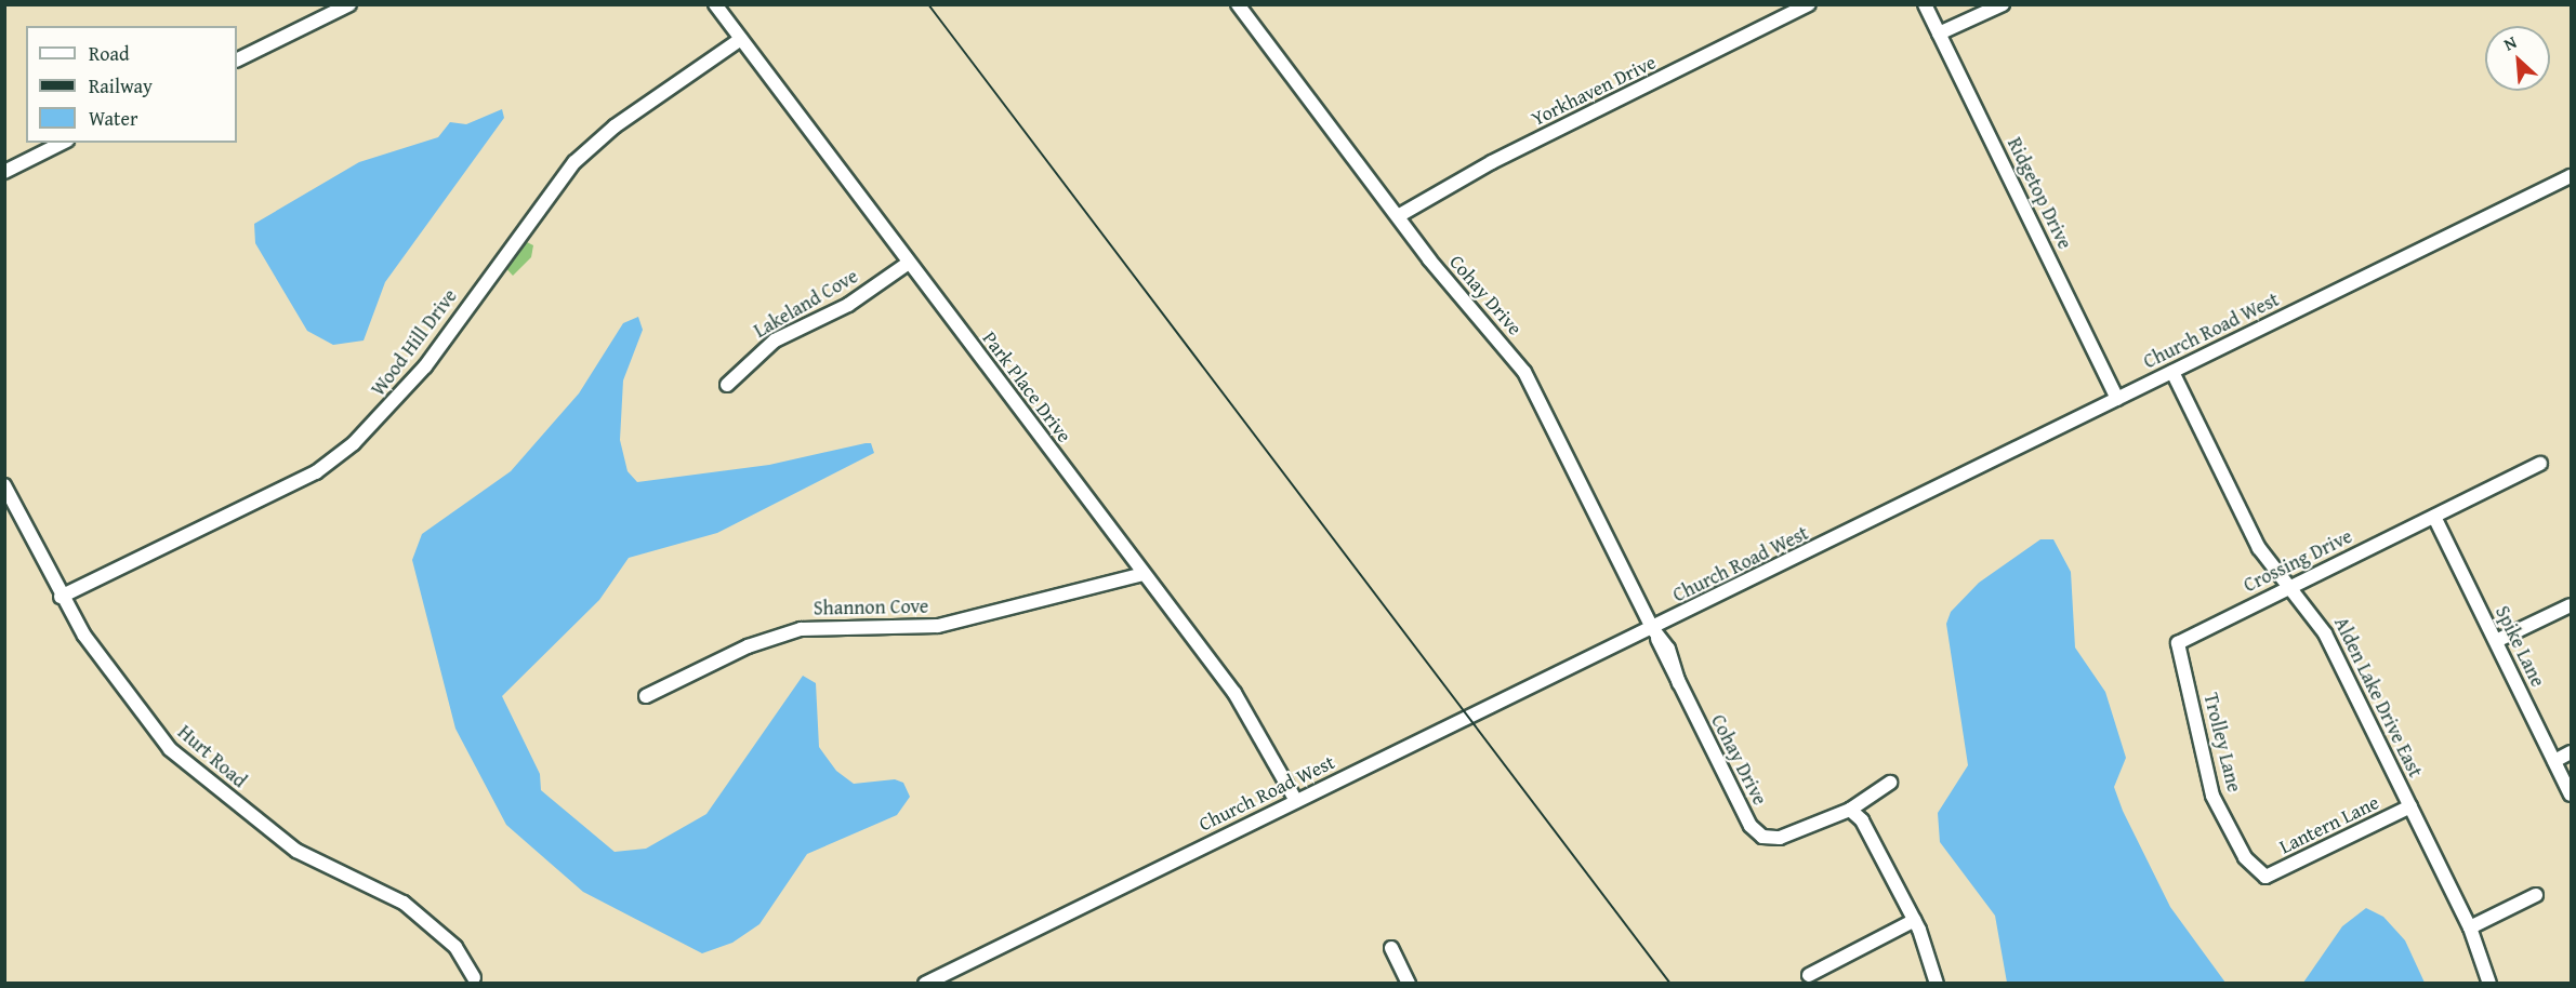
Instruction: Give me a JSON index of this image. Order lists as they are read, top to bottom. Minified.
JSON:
{"streets":{"street":["Yorkhaven Drive","Ridgetop Drive","Cohay Drive","Lakeland Cove","Church Road West","Wood Hill Drive","Park Place Drive","Crossing Drive","Shannon Cove","Spike Lane","Alden Lake Drive East","Trolley Lane","Hurt Road","Lantern Lane"]},"crossings":[["Yorkhaven Drive","Cohay Drive"],["Ridgetop Drive","Church Road West"],["Cohay Drive","Church Road West"],["Lakeland Cove","Park Place Drive"],["Church Road West","Park Place Drive"],["Church Road West","Alden Lake Drive East"],["Wood Hill Drive","Park Place Drive"],["Wood Hill Drive","Hurt Road"],["Park Place Drive","Shannon Cove"],["Crossing Drive","Spike Lane"],["Crossing Drive","Alden Lake Drive East"],["Crossing Drive","Trolley Lane"],["Alden Lake Drive East","Lantern Lane"],["Trolley Lane","Lantern Lane"]],"legend":["Road","Railway","Water"],"north":"top left"}
